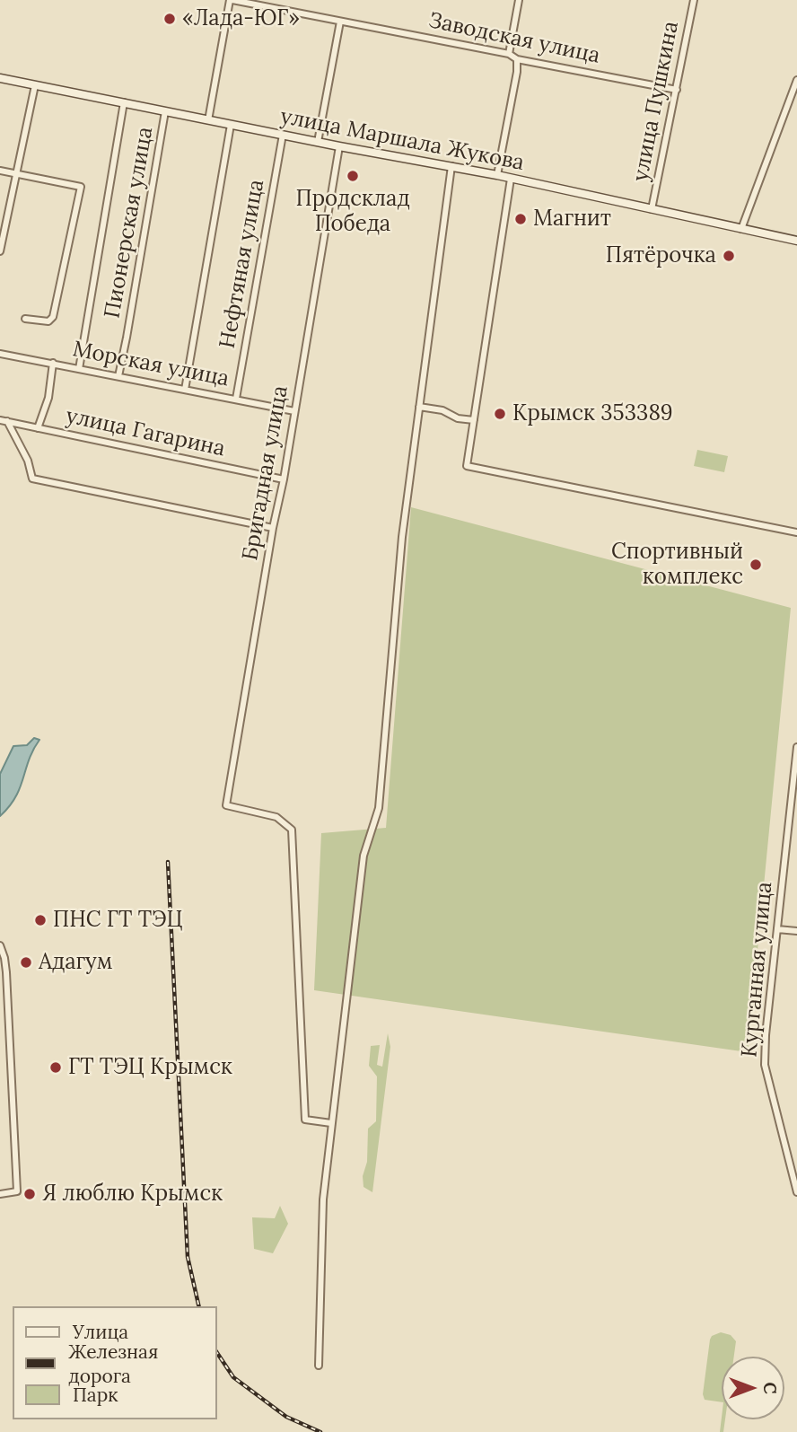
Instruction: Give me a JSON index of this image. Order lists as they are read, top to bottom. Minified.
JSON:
{"streets":{"main road":["улица Маршала Жукова"],"street":["Заводская улица","улица Пушкина","Пионерская улица","Нефтяная улица","Морская улица","улица Гагарина","Бригадная улица","Курганная улица"]},"crossings":[["Заводская улица","улица Пушкина"],["улица Пушкина","улица Маршала Жукова"],["улица Маршала Жукова","Пионерская улица"],["улица Маршала Жукова","Нефтяная улица"],["улица Маршала Жукова","Бригадная улица"],["Пионерская улица","Морская улица"],["Нефтяная улица","Морская улица"],["Морская улица","Бригадная улица"],["улица Гагарина","Бригадная улица"]],"places":["«Лада-ЮГ»","Продсклад Победа","Магнит","Пятёрочка","Крымск 353389","Спортивный комплекс","ПНС ГТ ТЭЦ","Адагум","ГТ ТЭЦ Крымск","Я люблю Крымск"],"legend":["Улица","Железная дорога","Парк"],"north":"right"}
